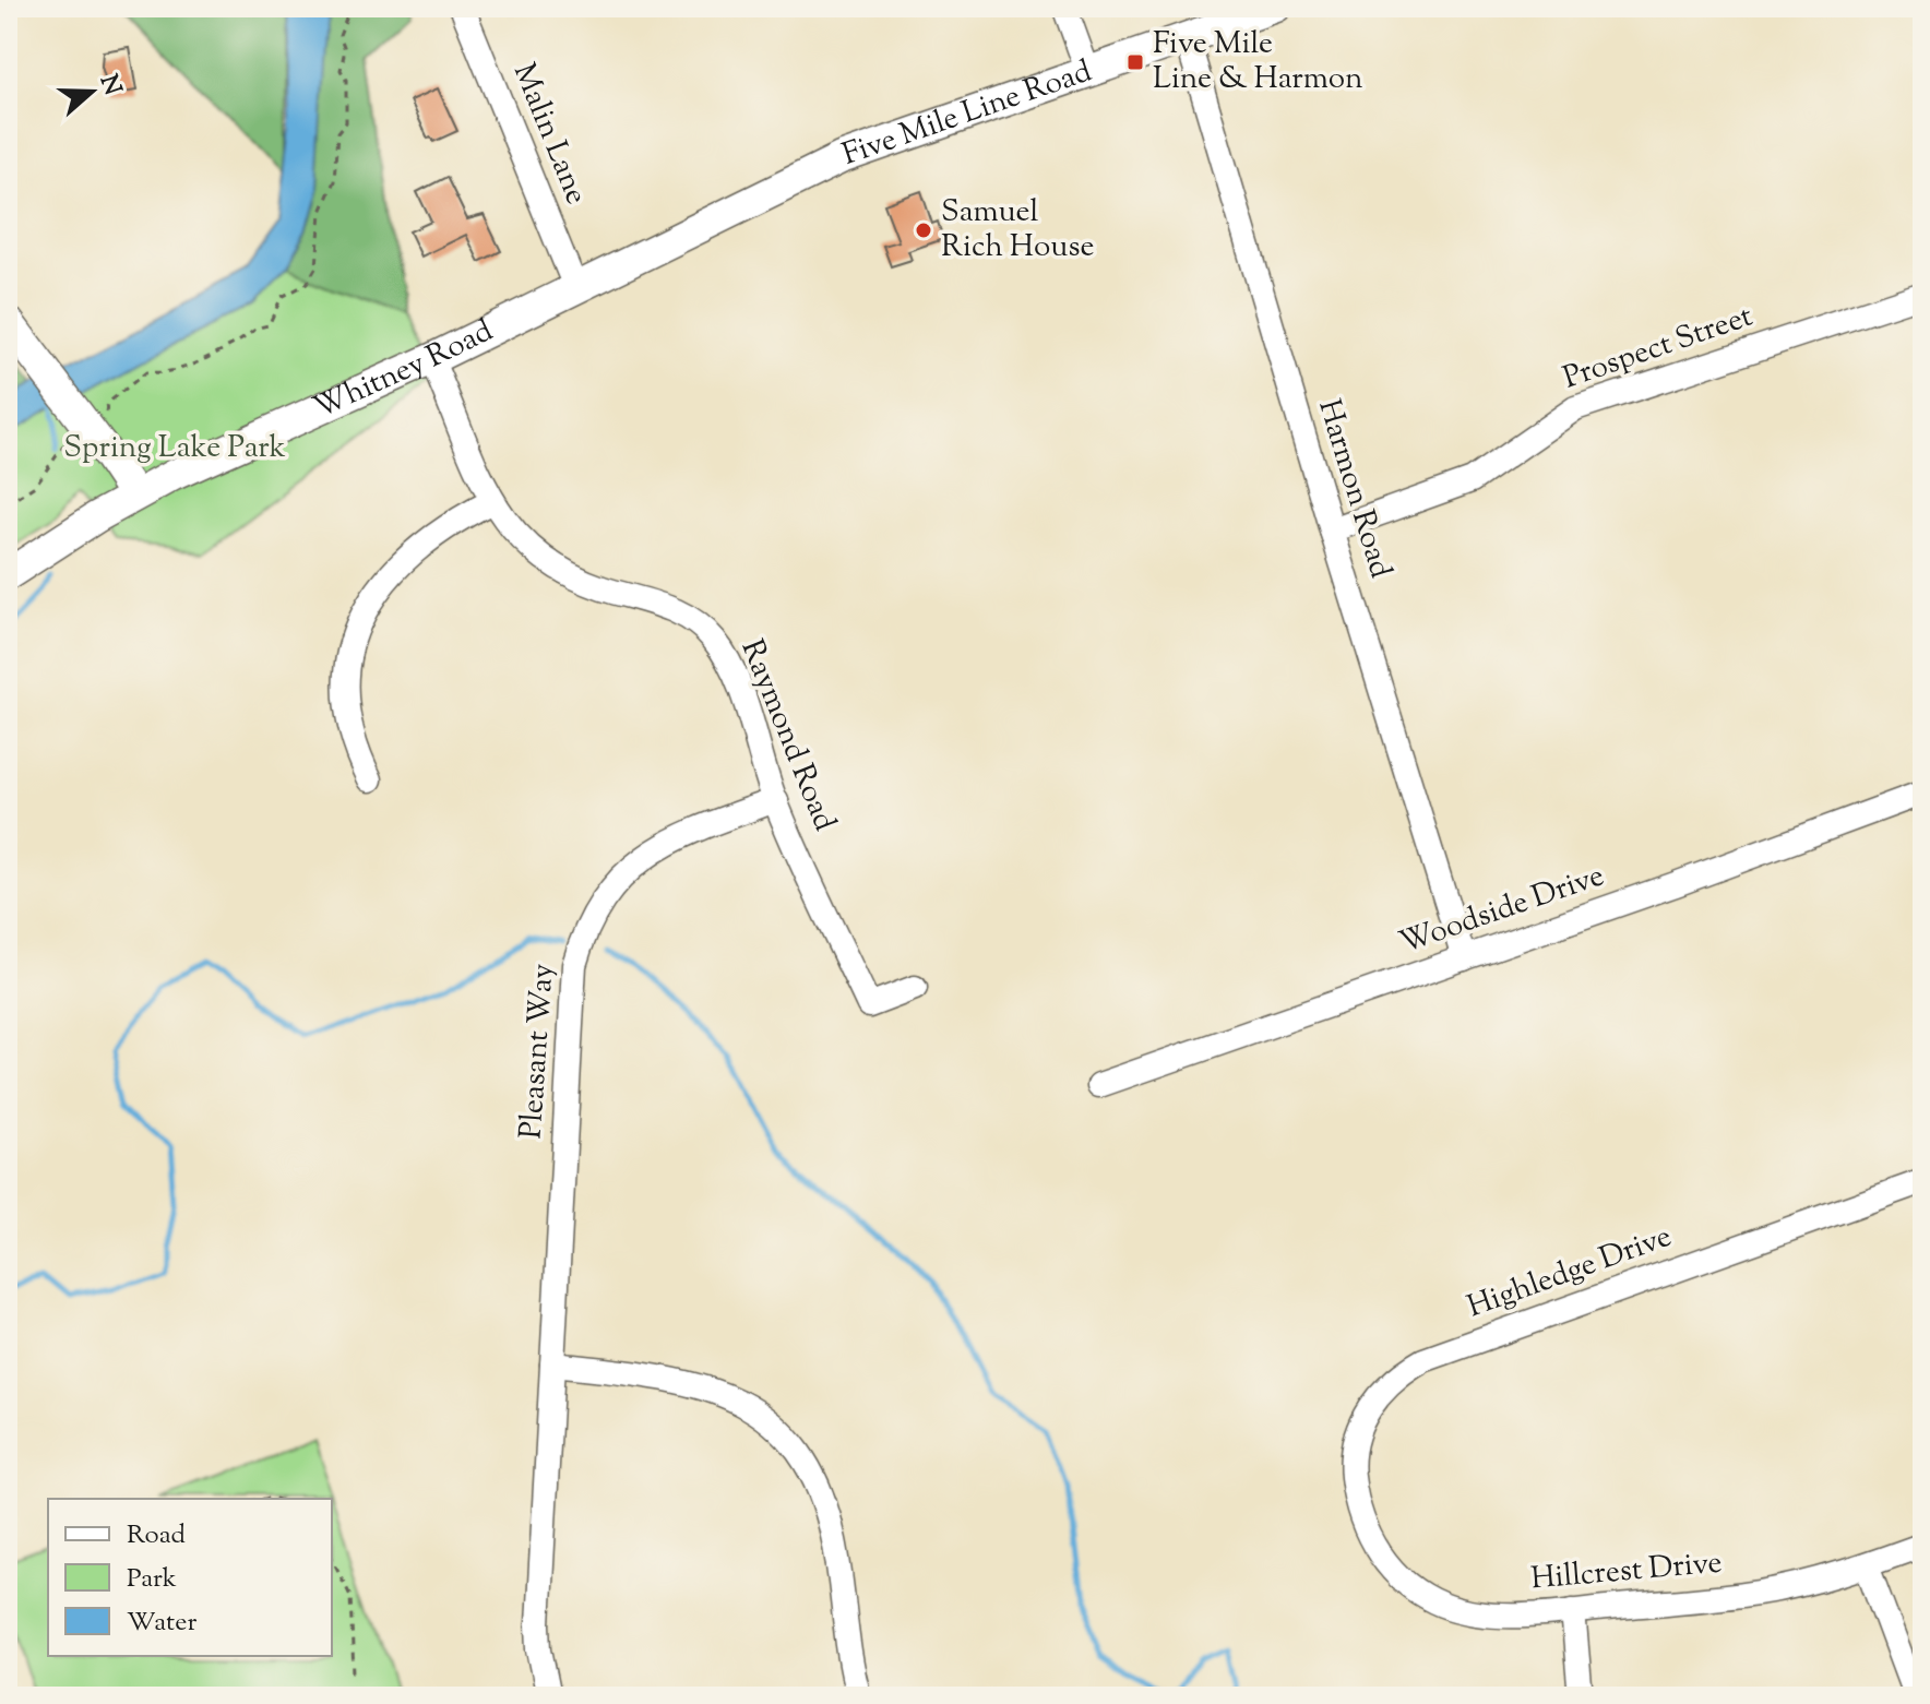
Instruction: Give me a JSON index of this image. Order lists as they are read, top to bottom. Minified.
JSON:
{"streets":{"main road":["Five Mile Line Road","Whitney Road"],"street":["Malin Lane","Prospect Street","Harmon Road","Raymond Road","Woodside Drive","Pleasant Way","Highledge Drive","Hillcrest Drive"]},"crossings":[["Five Mile Line Road","Whitney Road"],["Five Mile Line Road","Harmon Road"],["Malin Lane","Whitney Road"],["Prospect Street","Harmon Road"],["Whitney Road","Raymond Road"],["Harmon Road","Woodside Drive"],["Raymond Road","Pleasant Way"],["Highledge Drive","Hillcrest Drive"]],"parks":["Spring Lake Park"],"places":{"transit":["Five Mile Line & Harmon"],"other":["Samuel Rich House"]},"legend":["Road","Park","Water"],"north":"right"}
